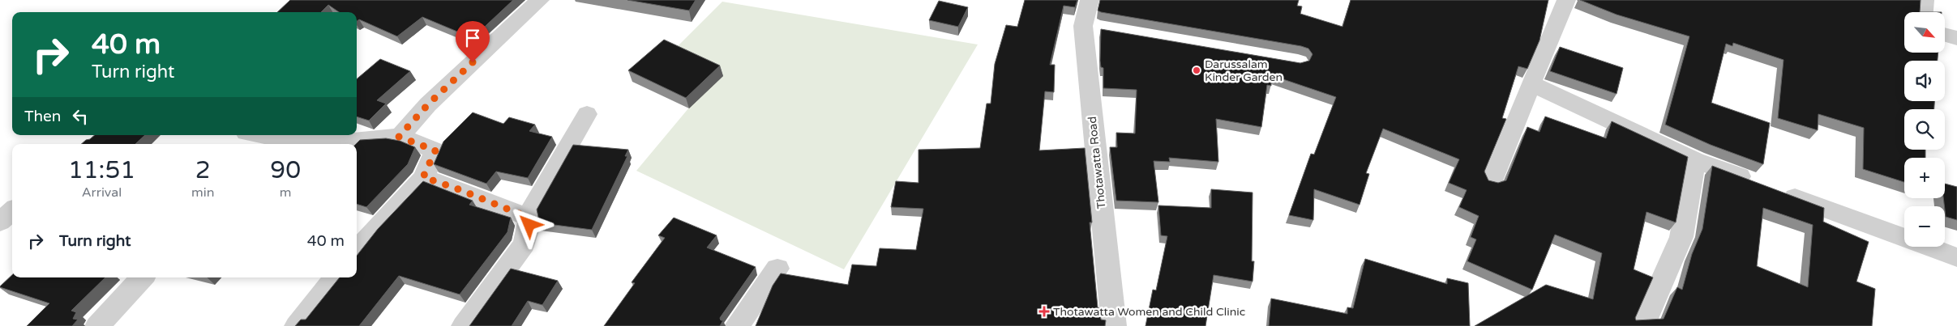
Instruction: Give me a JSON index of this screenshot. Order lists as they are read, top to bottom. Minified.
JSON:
{"streets":{"street":["Thotawatta Road"]},"places":{"other":["Darussalam Kinder Garden"],"health":["Thotawatta Women and Child Clinic"]},"north":"bottom right","page":{"map_buttons":["+","−"],"turn":["40 m","Turn right"],"then":"Then","eta":["11:51","Arrival","2","min","90","m"],"list":[{"name":"Turn right","value":"40 m"}]}}
